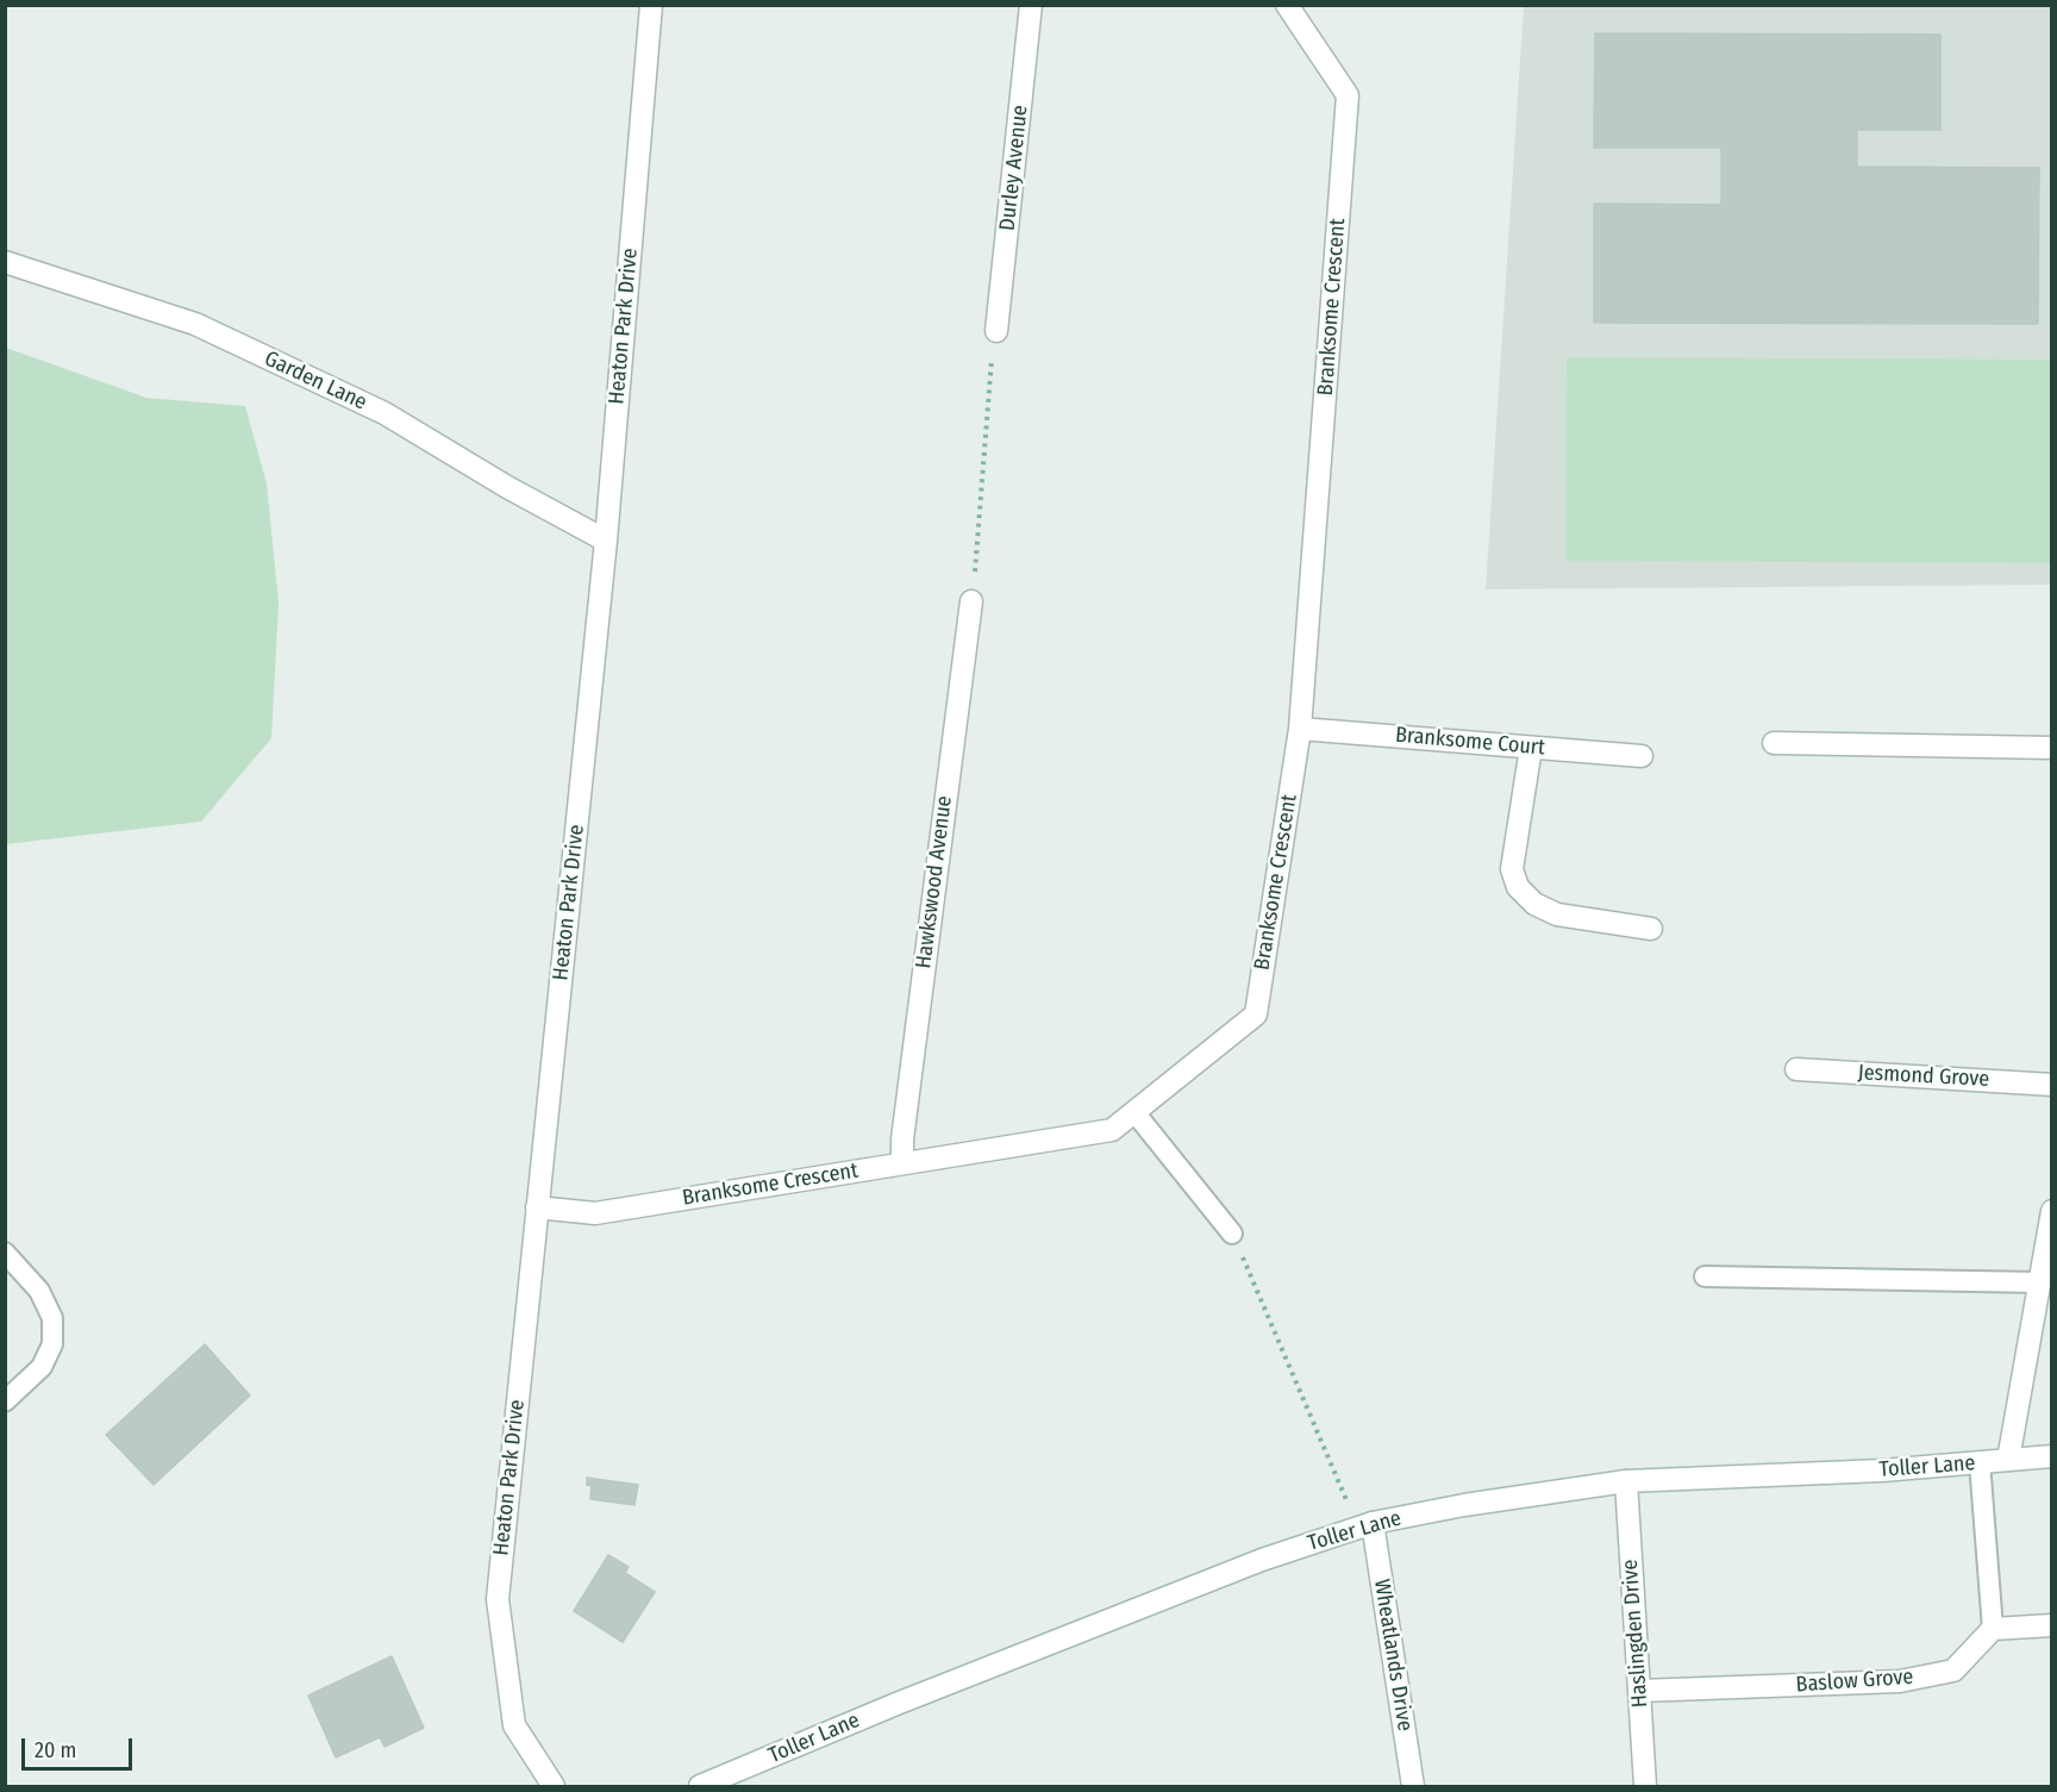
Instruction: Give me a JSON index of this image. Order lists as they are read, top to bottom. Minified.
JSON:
{"streets":{"street":["Durley Avenue","Branksome Crescent","Heaton Park Drive","Garden Lane","Branksome Court","Hawkswood Avenue","Jesmond Grove","Toller Lane","Haslingden Drive","Wheatlands Drive","Baslow Grove"]},"crossings":[["Branksome Crescent","Heaton Park Drive"],["Branksome Crescent","Branksome Court"],["Branksome Crescent","Hawkswood Avenue"],["Heaton Park Drive","Garden Lane"],["Toller Lane","Haslingden Drive"],["Toller Lane","Wheatlands Drive"],["Haslingden Drive","Baslow Grove"]],"scale_bar":"20 m"}
